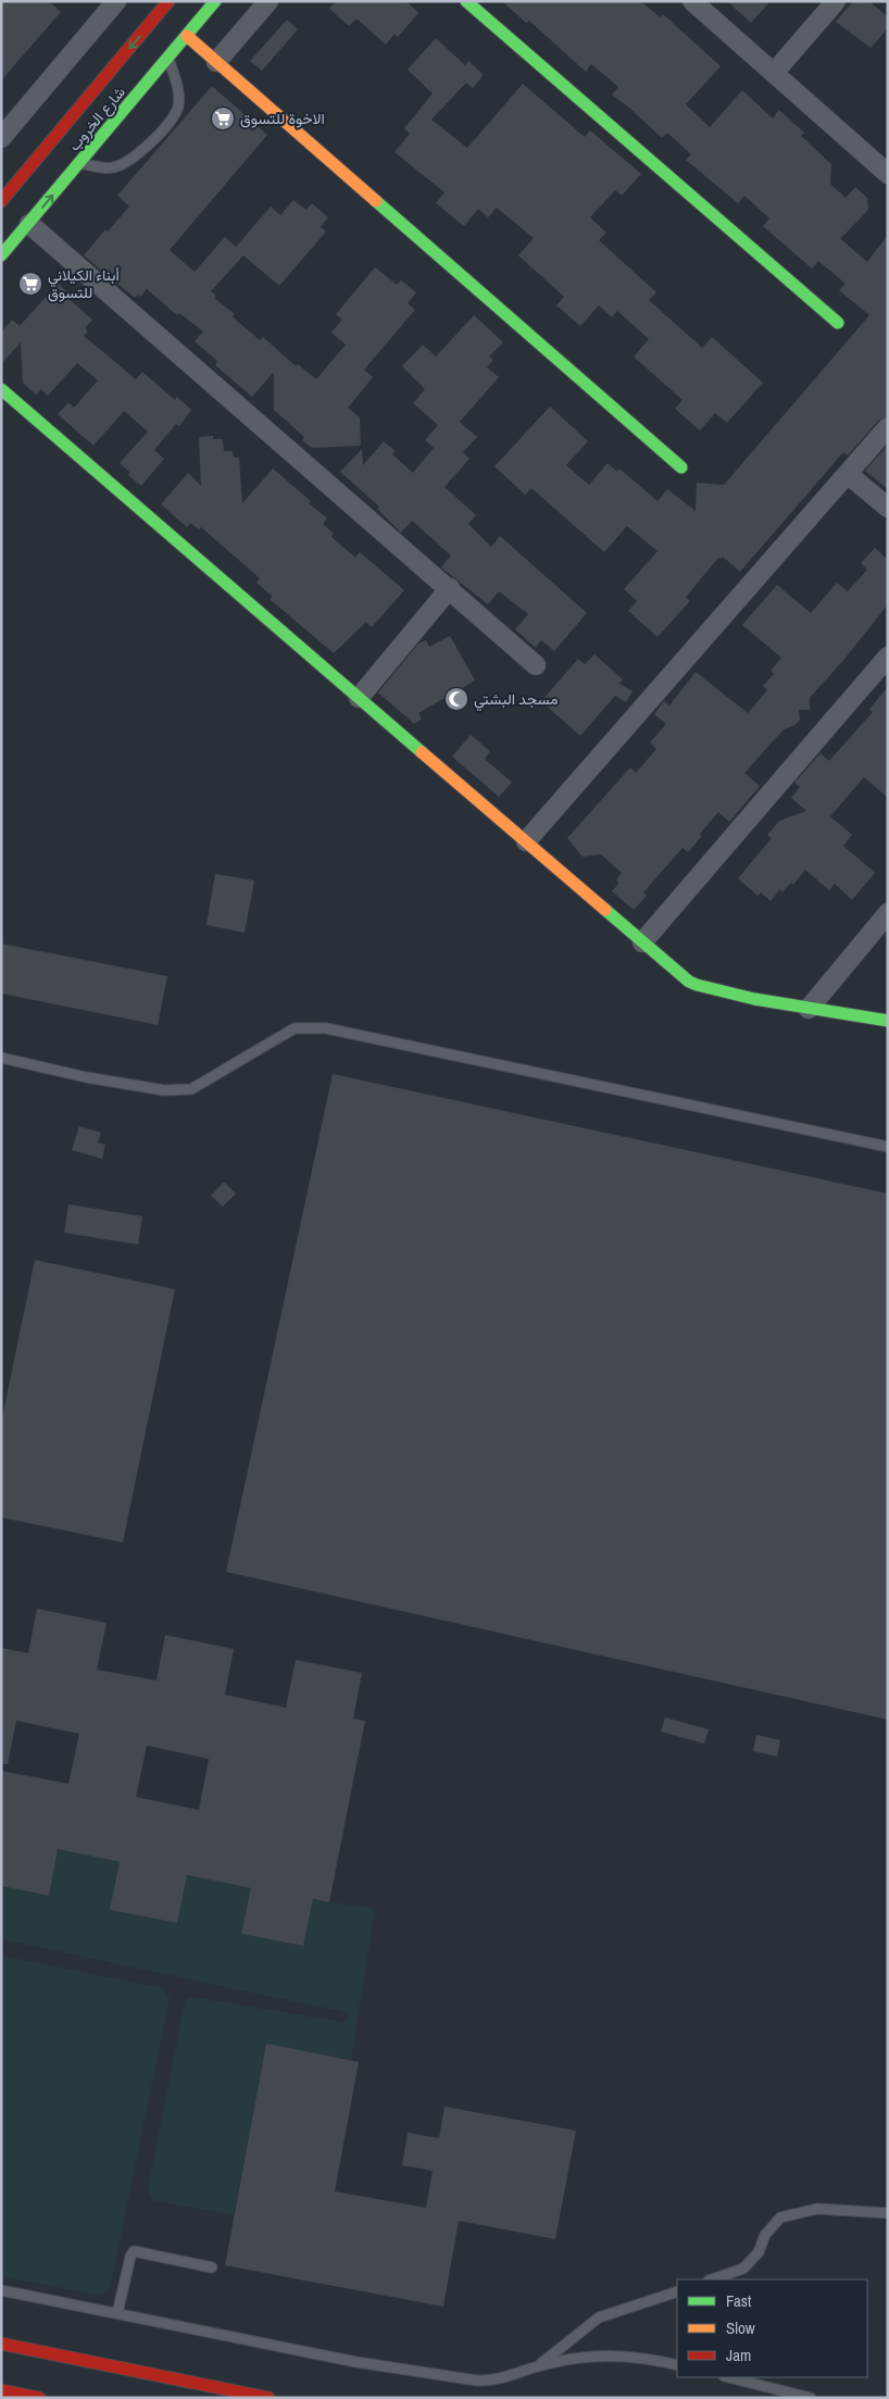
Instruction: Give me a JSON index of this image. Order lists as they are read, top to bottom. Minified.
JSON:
{"streets":{"main road":["شارع الخروب"]},"places":{"supermarket":["الاخوة للتسوق","أبناء الكيلاني للتسوق"],"mosque":["مسجد البشتي"]},"legend":["Fast","Slow","Jam"]}
